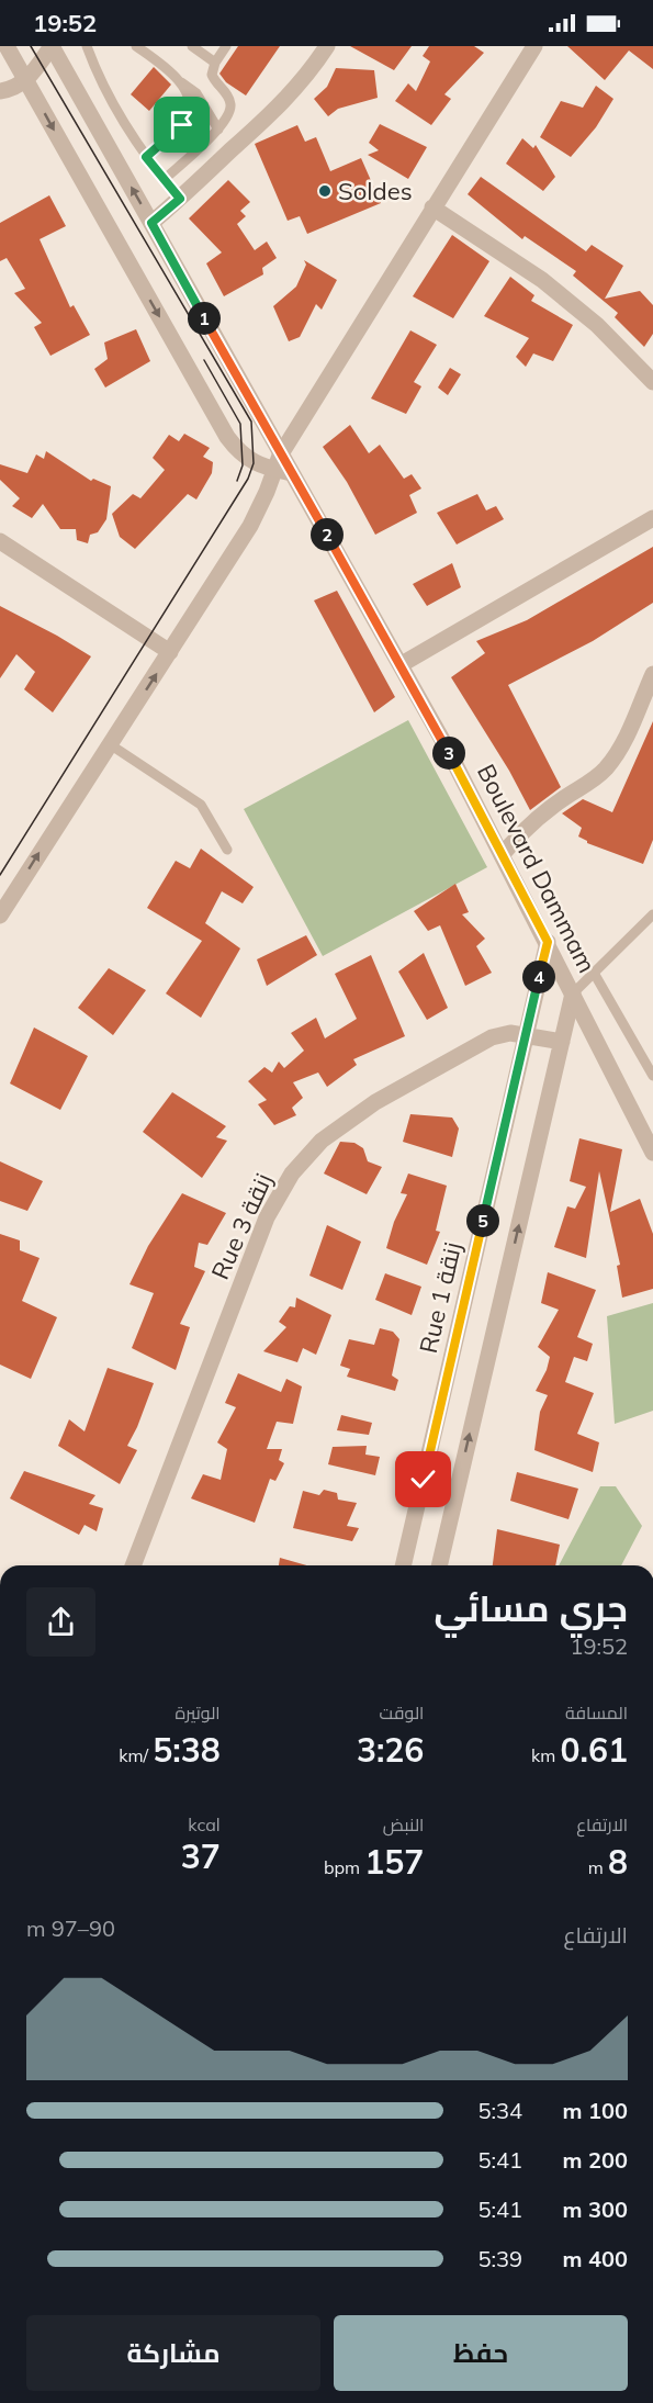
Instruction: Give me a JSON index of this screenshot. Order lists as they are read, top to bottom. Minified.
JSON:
{"streets":{"street":["Boulevard Dammam","Rue 3 زنقة","Rue 1 زنقة"]},"crossings":[["Rue 3 زنقة","Rue 1 زنقة"]],"places":["Soldes"],"page":{"status":"19:52","pins":["1","2","3","4","5"],"heading":["جري مسائي","19:52"],"stats":[["المسافة","0.61 km"],["الوقت","3:26"],["الوتيرة","5:38 /km"],["الارتفاع","8 m"],["النبض","157 bpm"],["kcal","37"]],"chart":["الارتفاع","90–97 m"],"list":[{"name":"100 m","note":"5:34"},{"name":"200 m","note":"5:41"},{"name":"300 m","note":"5:41"},{"name":"400 m","note":"5:39"}],"buttons":["حفظ","مشاركة"]}}
